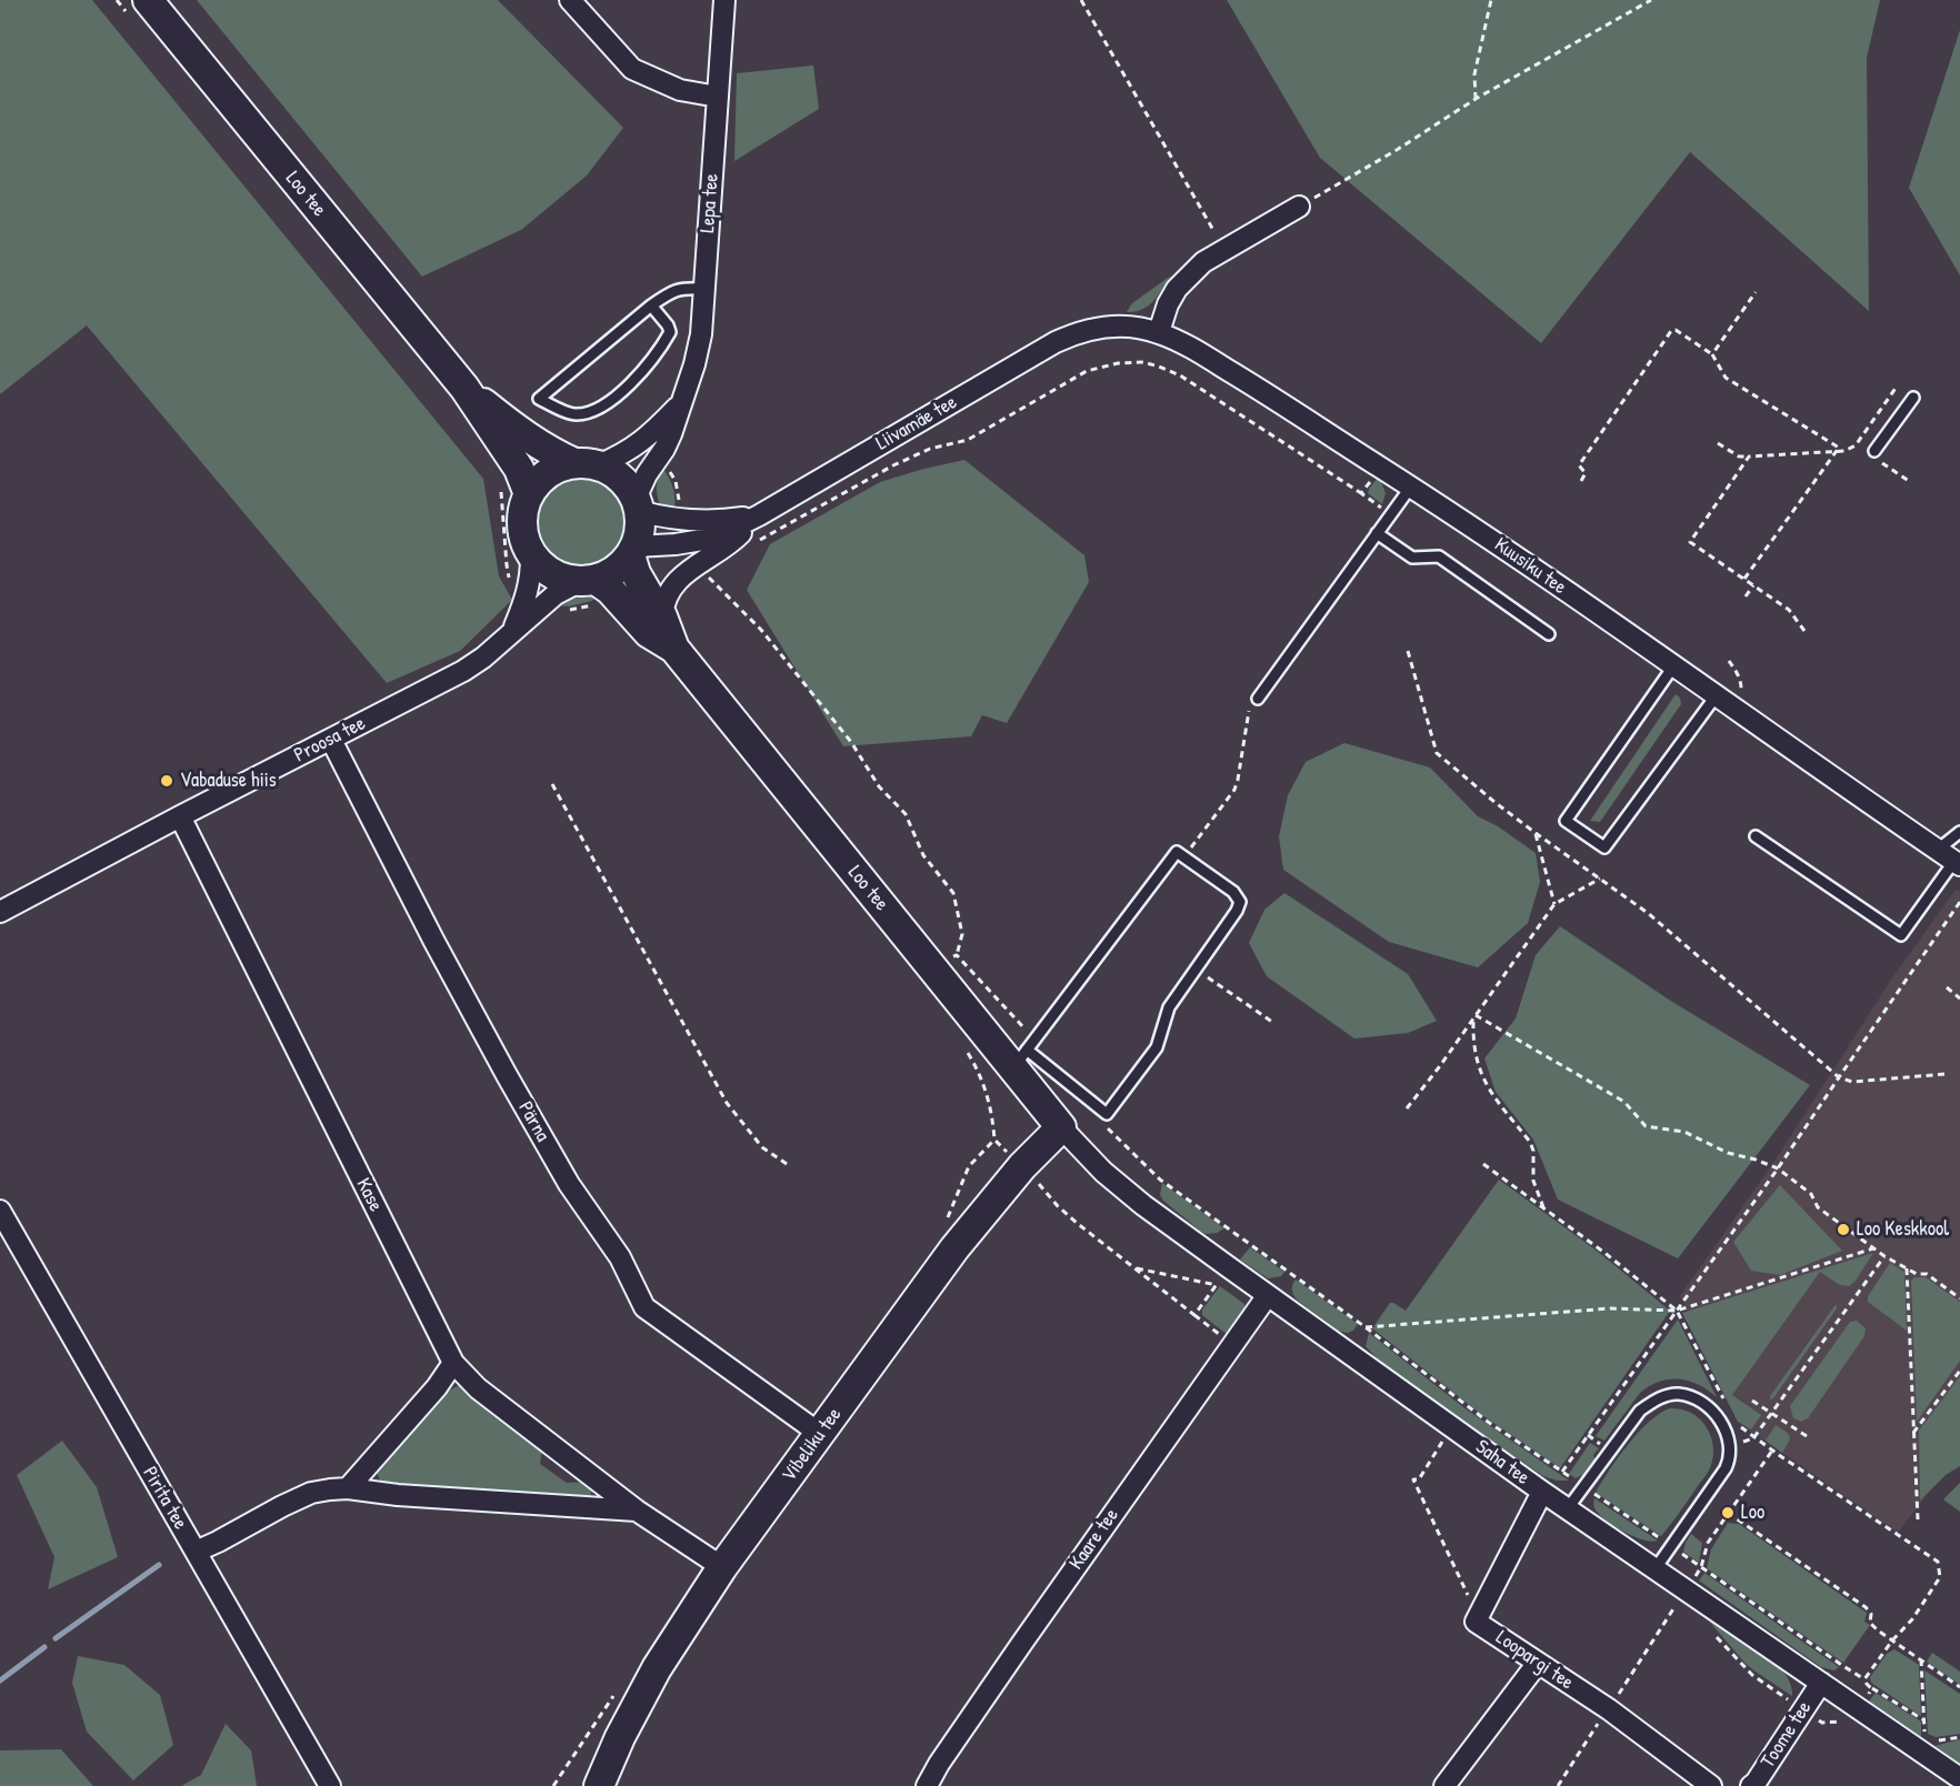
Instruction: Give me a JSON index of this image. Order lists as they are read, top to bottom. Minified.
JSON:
{"streets":{"street":["Loo tee","Lepa tee","Liivamäe tee","Kuusiku tee","Proosa tee","Pärna","Kase","Vibeliku tee","Saha tee","Pirita tee","Kaare tee","Loopargi tee","Toome tee"]},"crossings":[["Loo tee","Lepa tee"],["Loo tee","Liivamäe tee"],["Loo tee","Proosa tee"],["Loo tee","Vibeliku tee"],["Loo tee","Saha tee"],["Lepa tee","Liivamäe tee"],["Lepa tee","Proosa tee"],["Liivamäe tee","Kuusiku tee"],["Liivamäe tee","Proosa tee"],["Proosa tee","Pärna"],["Proosa tee","Kase"],["Pärna","Vibeliku tee"],["Kase","Vibeliku tee"],["Kase","Pirita tee"],["Vibeliku tee","Saha tee"],["Saha tee","Kaare tee"],["Saha tee","Loopargi tee"],["Saha tee","Toome tee"]],"places":["Vabaduse hiis","Loo Keskkool","Loo"]}
